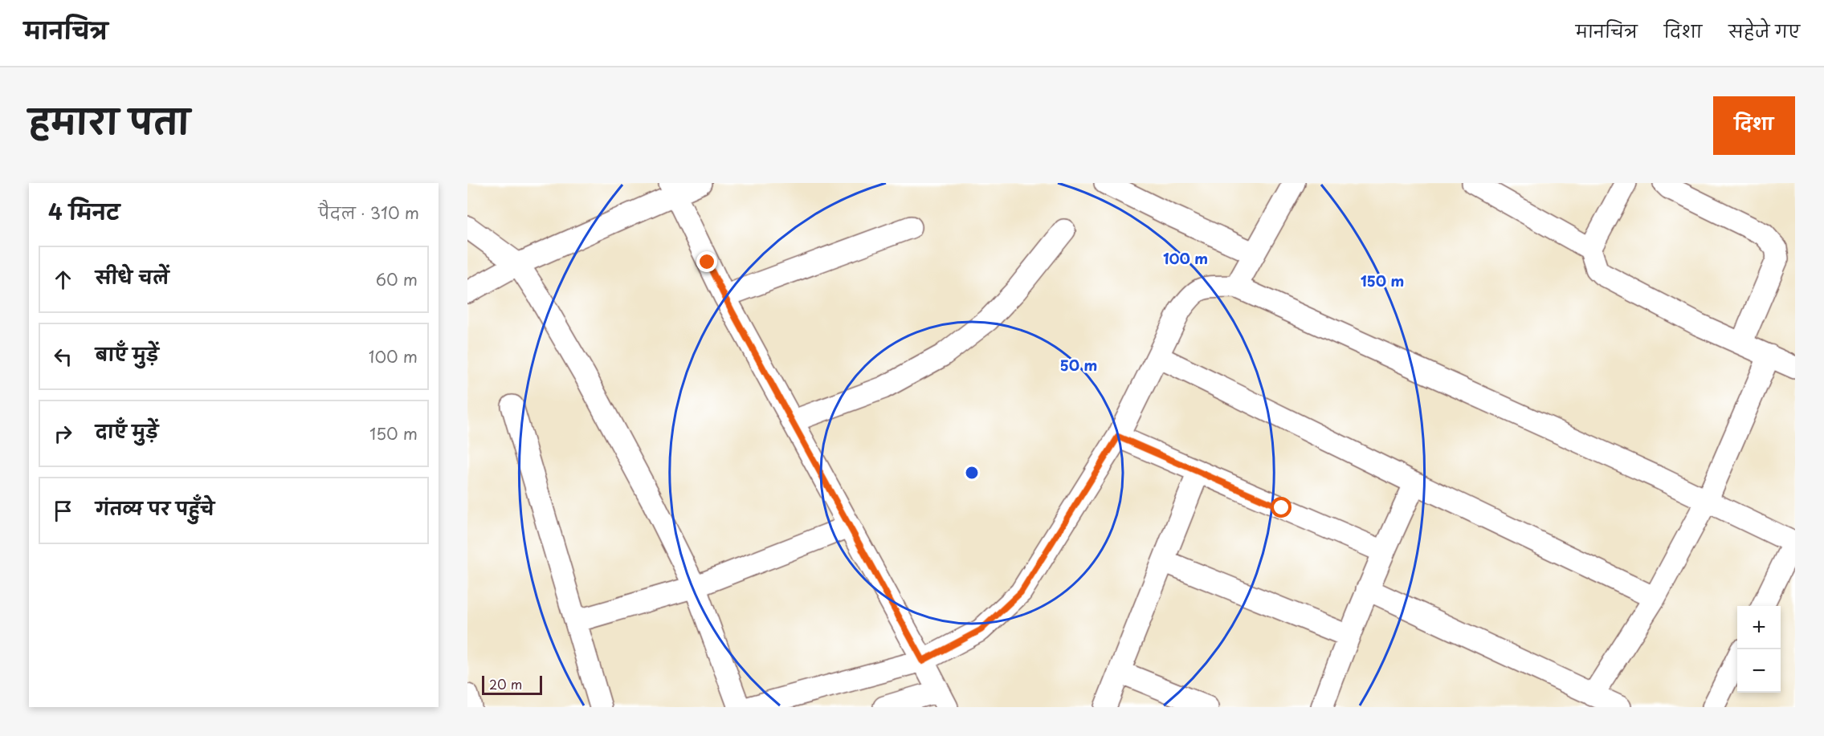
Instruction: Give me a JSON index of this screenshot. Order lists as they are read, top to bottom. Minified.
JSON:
{"scale_bar":"20 m","page":{"header":"मानचित्र","nav":["मानचित्र","दिशा","सहेजे गए"],"title":"हमारा पता","buttons":"दिशा","heading":["4 मिनट","पैदल · 310 m"],"list":[["सीधे चलें","60 m"],["बाएँ मुड़ें","100 m"],["दाएँ मुड़ें","150 m"],"गंतव्य पर पहुँचे"],"map_buttons":["+","−"],"scale":"20 m"},"rings":["100 m","150 m","50 m"]}
